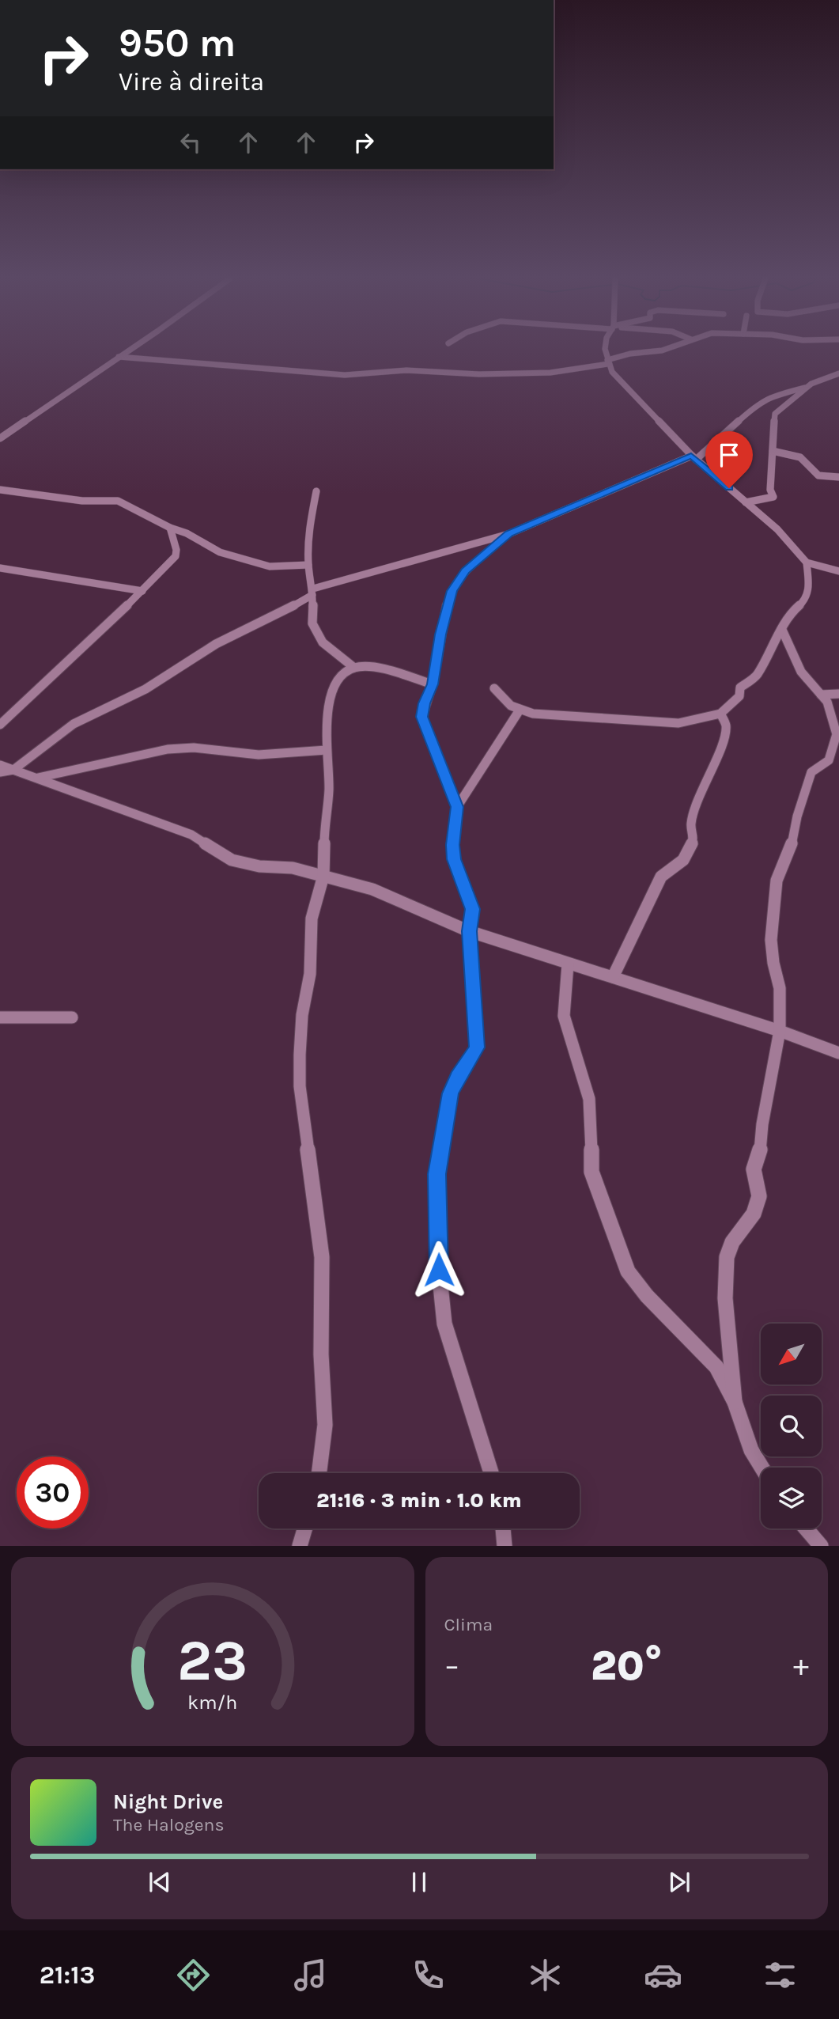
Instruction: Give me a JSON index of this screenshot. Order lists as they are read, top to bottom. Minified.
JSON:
{"north":"bottom left","page":{"turn":["950 m","Vire à direita"],"limit":"30","trip":"21:16 · 3 min · 1.0 km","tile":"Clima","heat":["−","20°","+"],"song":["Night Drive","The Halogens"],"tabs":"21:13","gauge":["23","km/h"]}}
